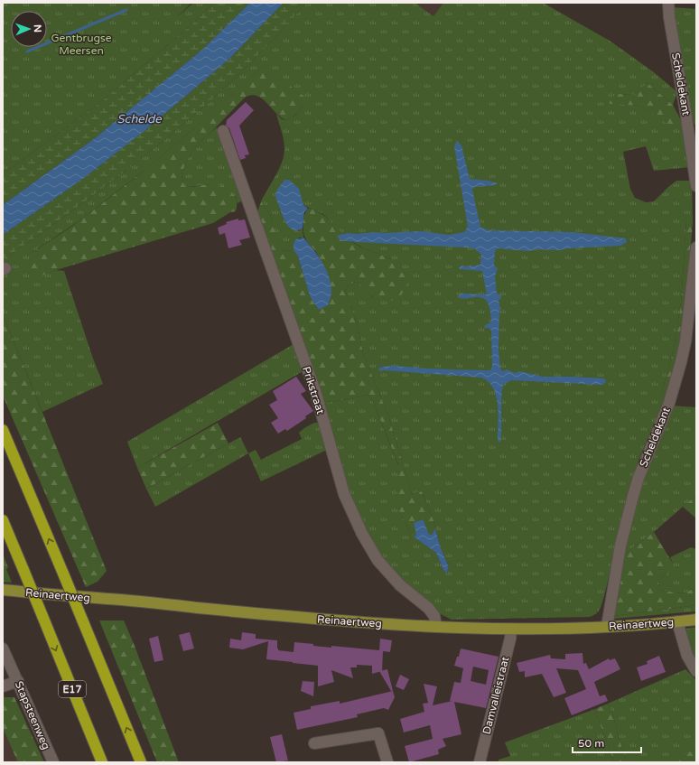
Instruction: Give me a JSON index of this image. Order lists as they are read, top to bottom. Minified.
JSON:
{"streets":{"highway":["E17"],"main road":["Reinaertweg"],"street":["Scheldekant","Prikstraat","Damvalleistraat","Stapsteenweg"]},"crossings":[["Scheldekant","Reinaertweg"],["Prikstraat","Reinaertweg"],["Reinaertweg","Damvalleistraat"]],"water":["Schelde"],"parks":["Gentbrugse Meersen"],"scale_bar":"50 m","north":"right"}
